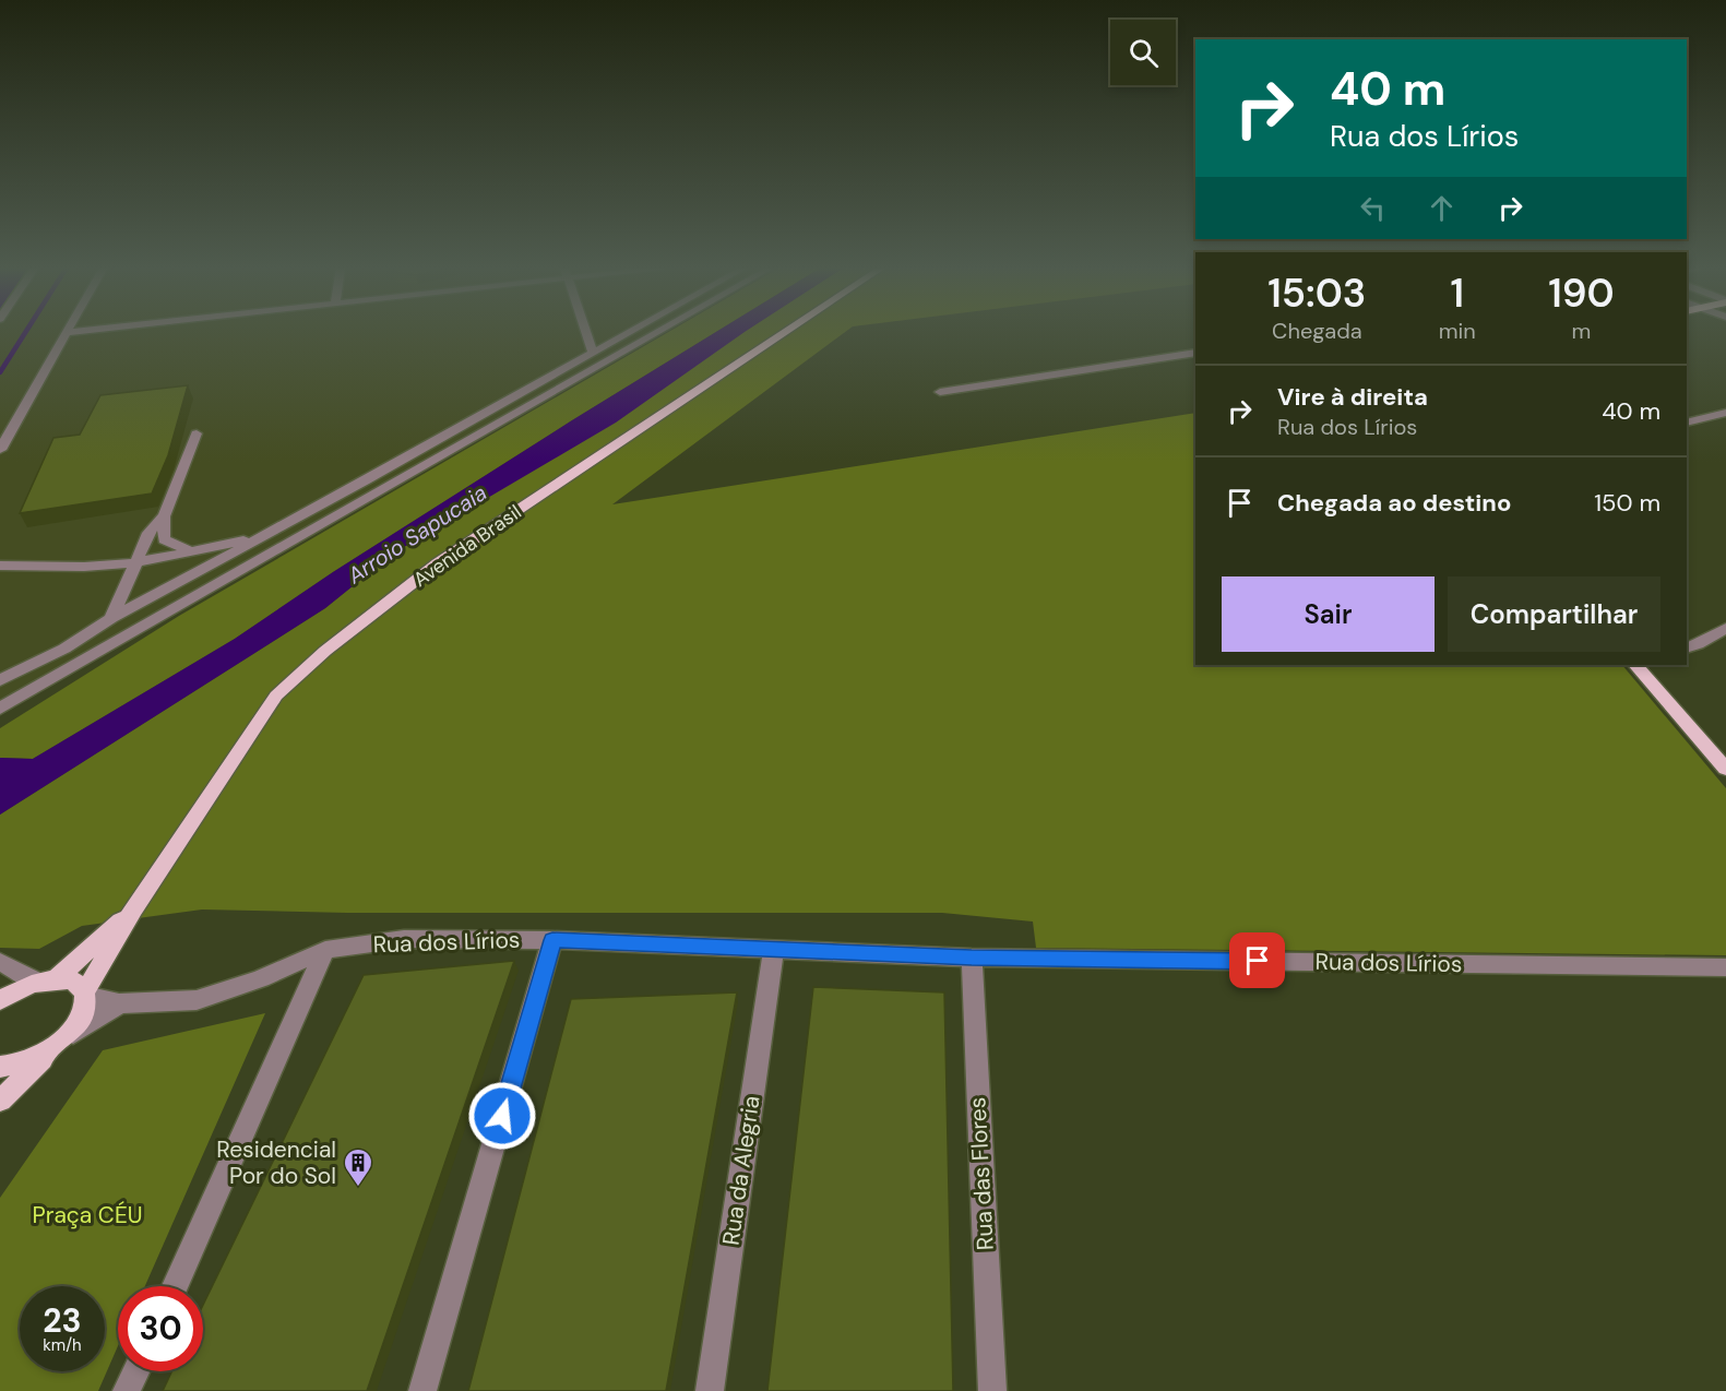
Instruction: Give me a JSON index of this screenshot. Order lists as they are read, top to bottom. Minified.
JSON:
{"streets":{"main road":["Avenida Brasil"],"street":["Rua dos Lírios","Rua da Alegria","Rua das Flores"]},"crossings":[["Avenida Brasil","Rua dos Lírios"],["Rua dos Lírios","Rua da Alegria"],["Rua dos Lírios","Rua das Flores"]],"water":["Arroio Sapucaia"],"parks":["Praça CÉU"],"places":{"building":["Residencial Por do Sol"]},"page":{"turn":["40 m","Rua dos Lírios"],"eta":["15:03","Chegada","1","min","190","m"],"list":[{"name":"Vire à direita","note":"Rua dos Lírios","value":"40 m"},{"name":"Chegada ao destino","value":"150 m"}],"buttons":["Sair","Compartilhar"],"speed":"23 km/h","limit":"30"}}
